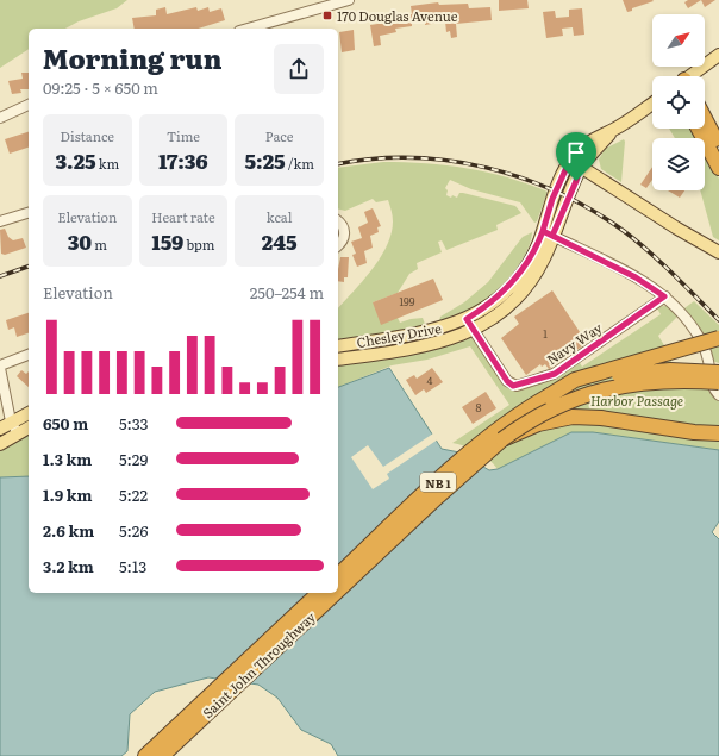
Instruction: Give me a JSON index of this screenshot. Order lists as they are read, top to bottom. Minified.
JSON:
{"streets":{"highway":["NB 1","Saint John Throughway"],"main road":["Chesley Drive"],"street":["Navy Way"]},"crossings":[["Chesley Drive","Navy Way"]],"parks":["Harbor Passage"],"places":{"transit":["170 Douglas Avenue"]},"house_numbers":["199","1","4","8"],"north":"top right","page":{"heading":["Morning run","09:25 · 5 × 650 m"],"stats":[["Distance","3.25 km"],["Time","17:36"],["Pace","5:25 /km"],["Elevation","30 m"],["Heart rate","159 bpm"],["kcal","245"]],"chart":["Elevation","250–254 m"],"list":[{"name":"650 m","note":"5:33"},{"name":"1.3 km","note":"5:29"},{"name":"1.9 km","note":"5:22"},{"name":"2.6 km","note":"5:26"},{"name":"3.2 km","note":"5:13"}]}}
